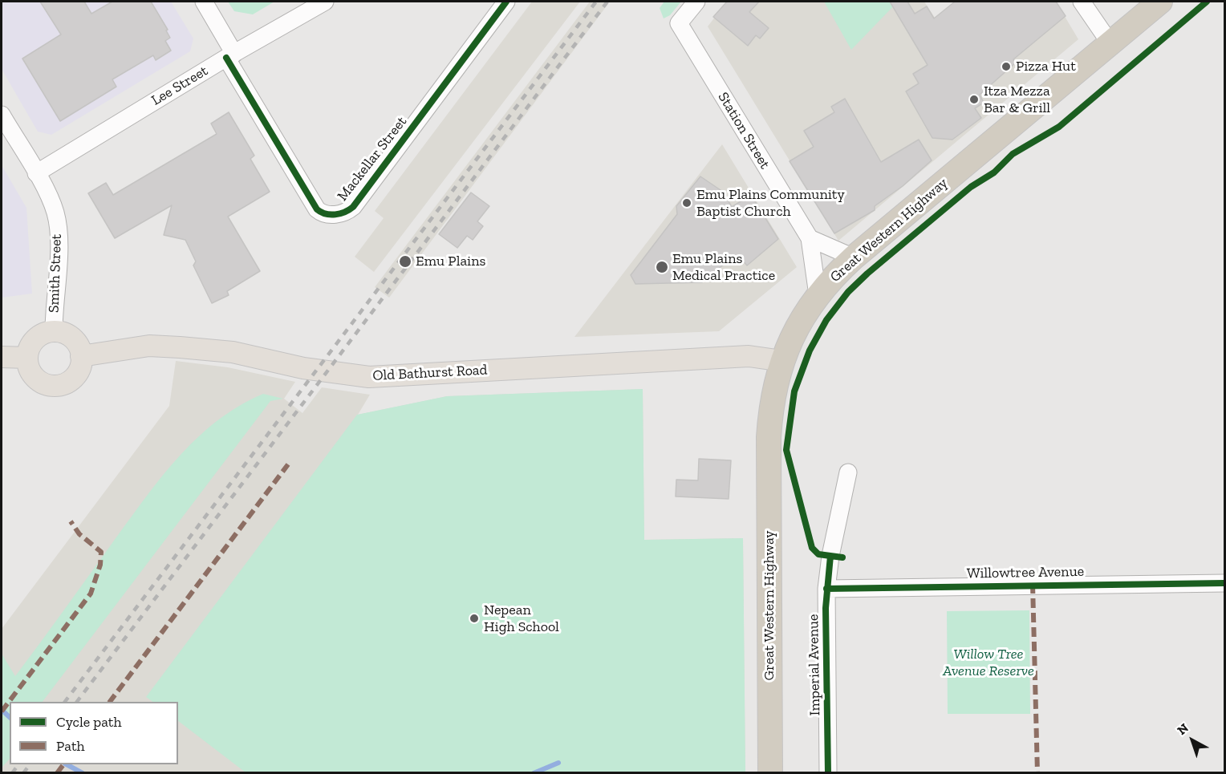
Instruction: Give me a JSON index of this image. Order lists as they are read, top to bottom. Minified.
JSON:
{"streets":{"highway":["Great Western Highway"],"main road":["Old Bathurst Road"],"street":["Lee Street","Station Street","Mackellar Street","Smith Street","Willowtree Avenue","Imperial Avenue"]},"crossings":[["Lee Street","Mackellar Street"],["Lee Street","Smith Street"],["Station Street","Great Western Highway"],["Great Western Highway","Old Bathurst Road"],["Smith Street","Old Bathurst Road"],["Willowtree Avenue","Imperial Avenue"]],"parks":["Willow Tree Avenue Reserve"],"places":["Pizza Hut","Itza Mezza Bar & Grill","Emu Plains Community Baptist Church","Emu Plains","Emu Plains Medical Practice","Nepean High School"],"legend":["Cycle path","Path"],"north":"top left"}
